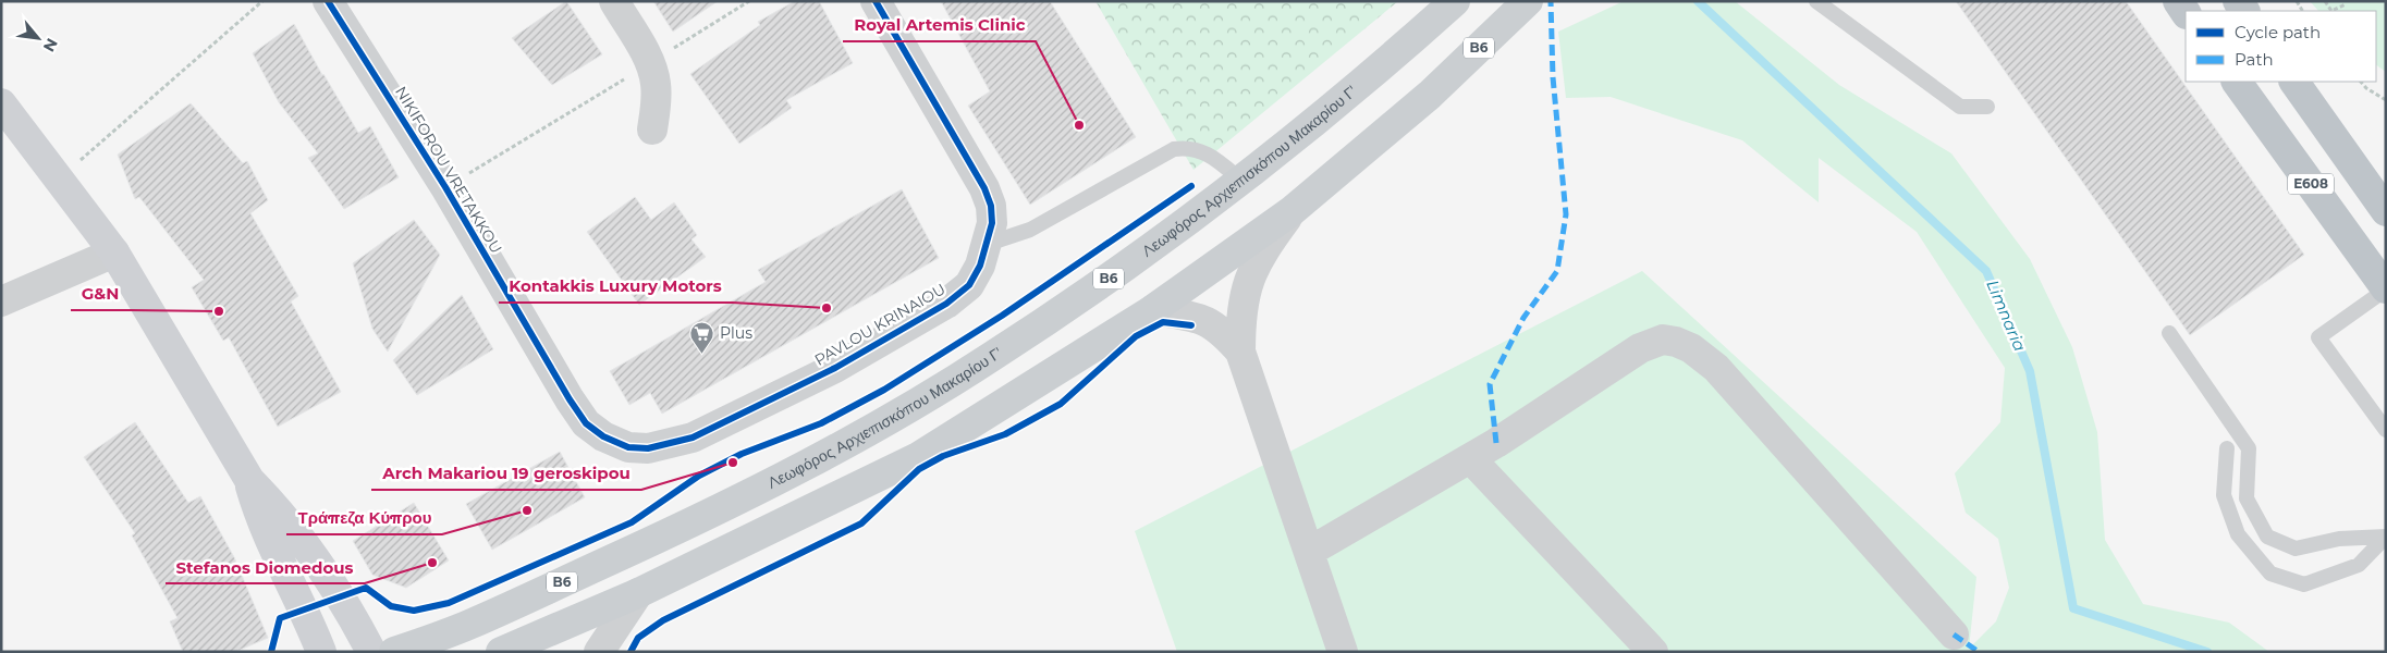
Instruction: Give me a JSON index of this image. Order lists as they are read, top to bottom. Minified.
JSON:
{"streets":{"highway":["E608"],"main road":["B6","Λεωφόρος Αρχιεπισκόπου Μακαρίου Γ'"],"street":["NIKIFOROU VRETAKKOU","PAVLOU KRINAIOU"]},"crossings":[["NIKIFOROU VRETAKKOU","PAVLOU KRINAIOU"]],"water":["Limnaria"],"places":{"other":["Royal Artemis Clinic","Kontakkis Luxury Motors","G&N","Arch Makariou 19 geroskipou","Τράπεζα Κύπρου","Stefanos Diomedous"],"supermarket":["Plus"]},"legend":["Cycle path","Path"],"north":"bottom right"}
